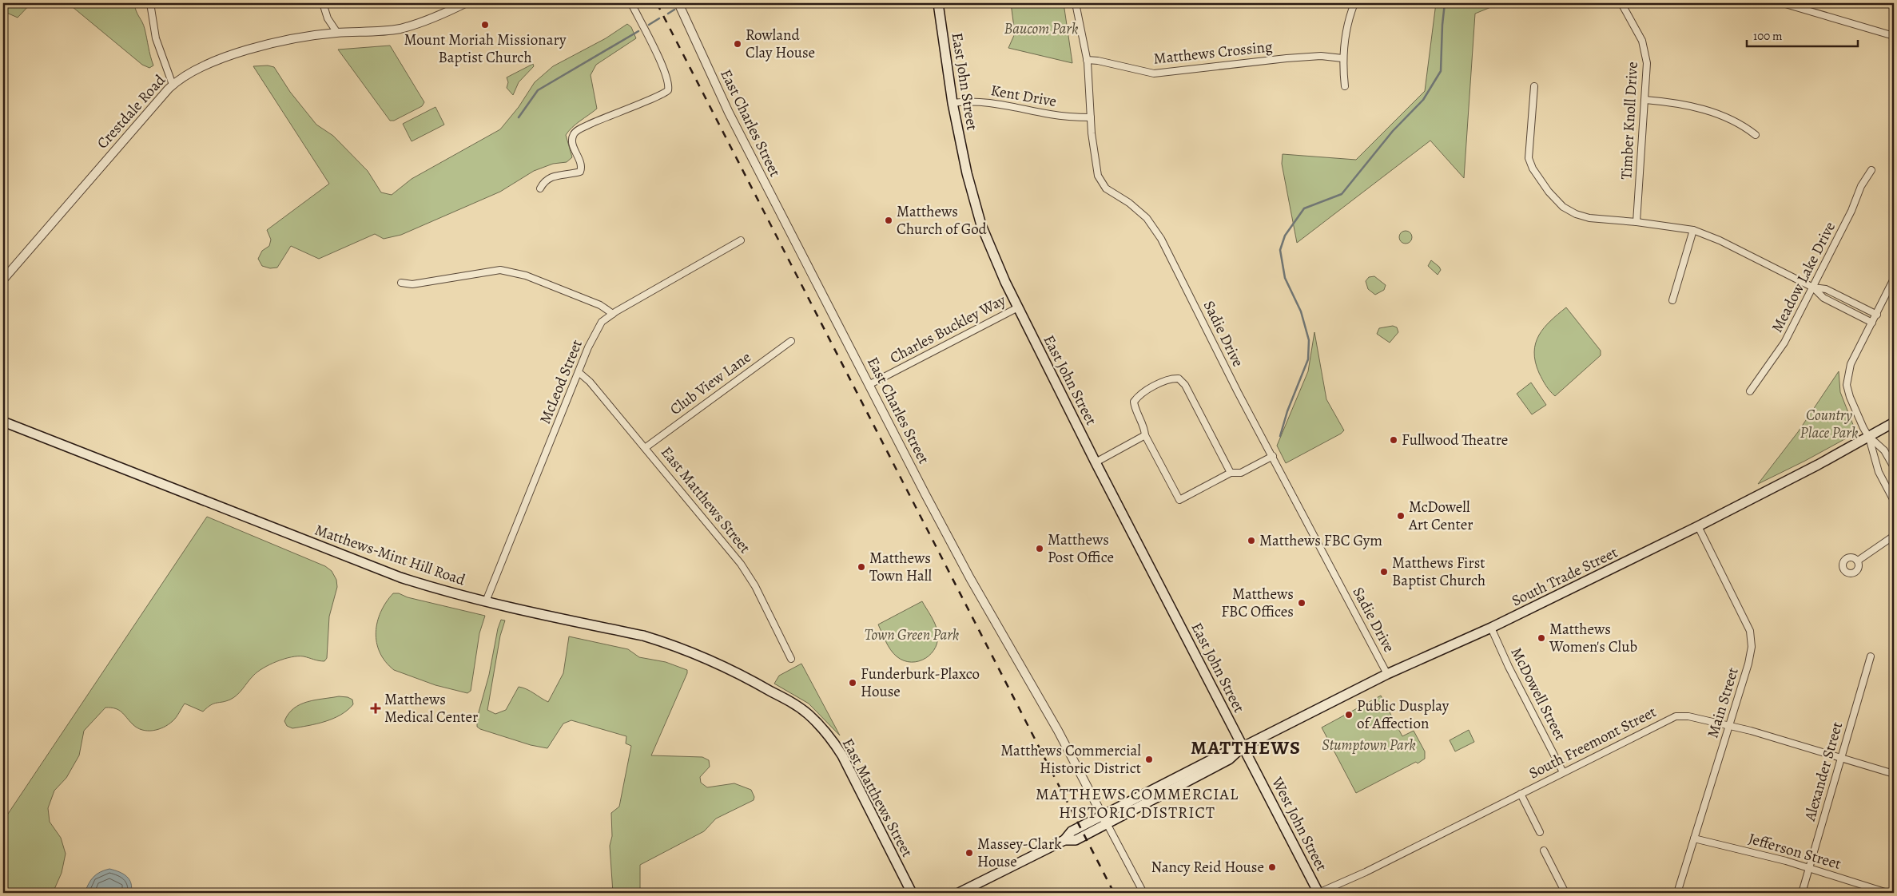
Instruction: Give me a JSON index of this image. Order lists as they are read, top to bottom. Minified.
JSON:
{"streets":{"main road":["East John Street","East Matthews Street","Matthews-Mint Hill Road","South Trade Street","West John Street"],"street":["Matthews Crossing","Kent Drive","Crestdale Road","Timber Knoll Drive","East Charles Street","Meadow Lake Drive","Charles Buckley Way","Sadie Drive","McLeod Street","Club View Lane","McDowell Street","Main Street","South Freemont Street","Alexander Street","Jefferson Street"]},"crossings":[["Matthews Crossing","Sadie Drive"],["East John Street","Kent Drive"],["East John Street","Charles Buckley Way"],["East John Street","South Trade Street"],["East John Street","West John Street"],["Kent Drive","Sadie Drive"],["East Charles Street","Charles Buckley Way"],["East Charles Street","South Trade Street"],["Sadie Drive","South Trade Street"],["McLeod Street","East Matthews Street"],["McLeod Street","Matthews-Mint Hill Road"],["Club View Lane","East Matthews Street"],["East Matthews Street","Matthews-Mint Hill Road"],["South Trade Street","McDowell Street"],["South Trade Street","Main Street"],["South Trade Street","West John Street"],["McDowell Street","South Freemont Street"],["Main Street","South Freemont Street"],["Main Street","Jefferson Street"],["South Freemont Street","Alexander Street"],["South Freemont Street","West John Street"],["Alexander Street","Jefferson Street"]],"districts":["MATTHEWS","MATTHEWS COMMERCIAL HISTORIC DISTRICT"],"parks":["Baucom Park","Country Place Park","Town Green Park","Stumptown Park"],"places":{"other":["Mount Moriah Missionary Baptist Church","Rowland Clay House","Matthews Church of God","Fullwood Theatre","McDowell Art Center","Matthews FBC Gym","Matthews Post Office","Matthews Town Hall","Matthews First Baptist Church","Matthews FBC Offices","Matthews Women's Club","Funderburk-Plaxco House","Public Dusplay of Affection","Matthews Commercial Historic District","Massey-Clark House","Nancy Reid House"],"health":["Matthews Medical Center"]},"scale_bar":"100 m"}
